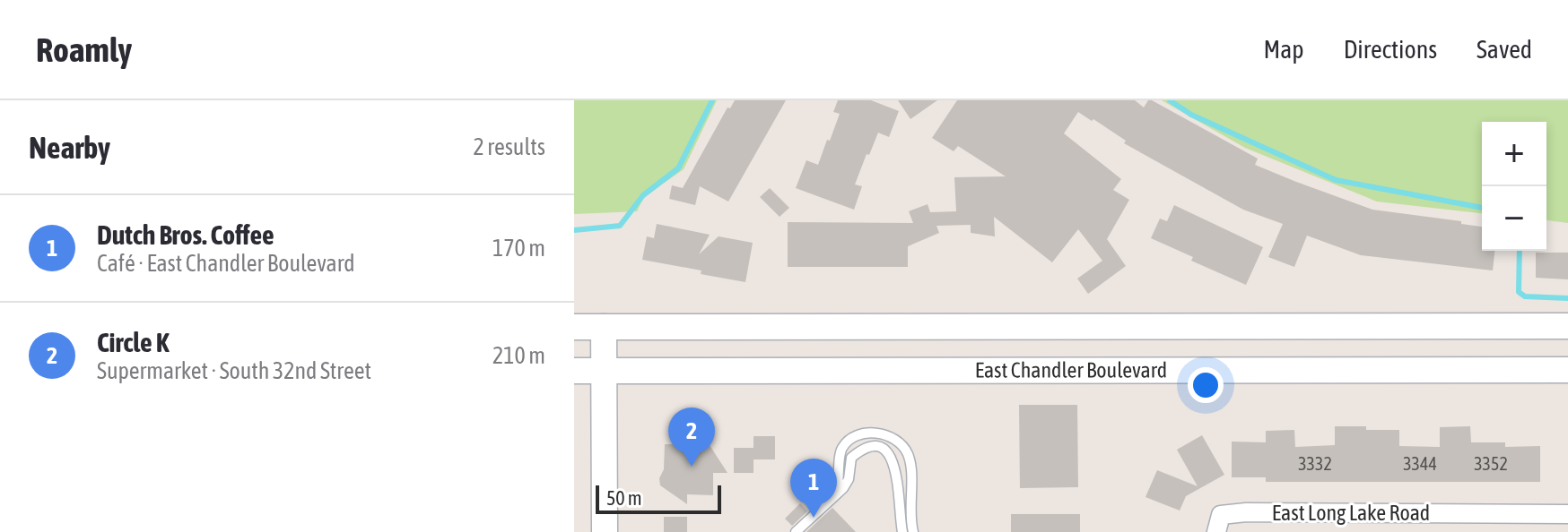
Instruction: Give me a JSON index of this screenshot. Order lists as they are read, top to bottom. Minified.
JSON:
{"streets":{"main road":["East Chandler Boulevard"],"street":["East Long Lake Road"]},"house_numbers":["3332","3344","3352"],"scale_bar":"50 m","page":{"header":"Roamly","nav":["Map","Directions","Saved"],"heading":["Nearby","2 results"],"map_buttons":["+","−"],"list":[{"mark":"1","name":"Dutch Bros. Coffee","note":"Café · East Chandler Boulevard","value":"170 m"},{"mark":"2","name":"Circle K","note":"Supermarket · South 32nd Street","value":"210 m"}],"pins":["2","1"],"scale":"50 m"}}
